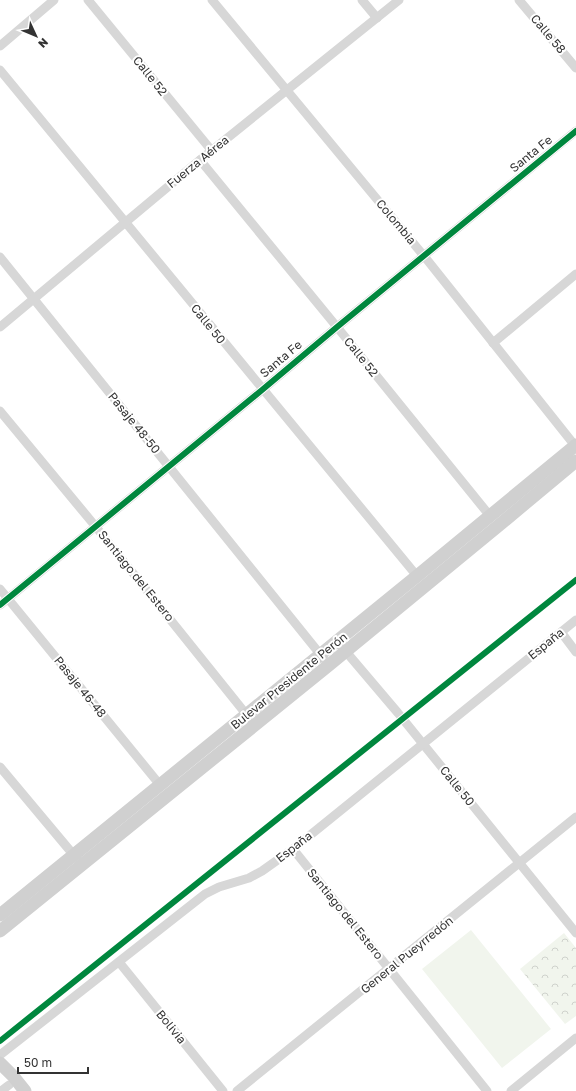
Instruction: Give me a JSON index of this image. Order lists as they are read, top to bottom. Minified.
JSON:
{"streets":{"main road":["Bulevar Presidente Perón"],"street":["Calle 58","Calle 52","Santa Fe","Fuerza Aérea","Colombia","Calle 50","Pasaje 48-50","Santiago del Estero","España","Pasaje 46-48","General Pueyrredón","Bolivia"]},"crossings":[["Calle 52","Santa Fe"],["Calle 52","Fuerza Aérea"],["Calle 52","Bulevar Presidente Perón"],["Santa Fe","Colombia"],["Santa Fe","Calle 50"],["Santa Fe","Pasaje 48-50"],["Santa Fe","Santiago del Estero"],["Santa Fe","Pasaje 46-48"],["Fuerza Aérea","Colombia"],["Fuerza Aérea","Calle 50"],["Fuerza Aérea","Pasaje 48-50"],["Colombia","Bulevar Presidente Perón"],["Calle 50","España"],["Calle 50","Bulevar Presidente Perón"],["Calle 50","General Pueyrredón"],["Pasaje 48-50","Bulevar Presidente Perón"],["Santiago del Estero","España"],["Santiago del Estero","Bulevar Presidente Perón"],["Santiago del Estero","General Pueyrredón"],["España","Bolivia"],["Bulevar Presidente Perón","Pasaje 46-48"]],"scale_bar":"50 m","north":"bottom right"}
